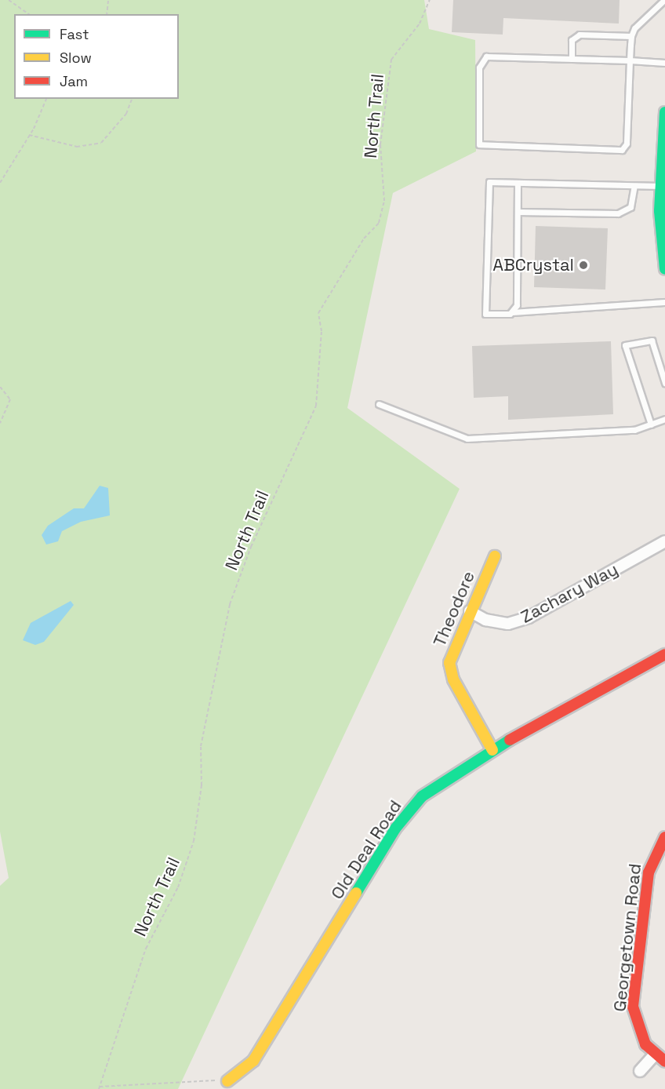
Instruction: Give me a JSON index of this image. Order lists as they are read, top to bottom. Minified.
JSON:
{"streets":{"street":["Zachary Way","Theodore","Old Deal Road","Georgetown Road"],"path":["North Trail"]},"crossings":[["Zachary Way","Theodore"],["Theodore","Old Deal Road"]],"places":["ABCrystal"],"legend":["Fast","Slow","Jam"]}
